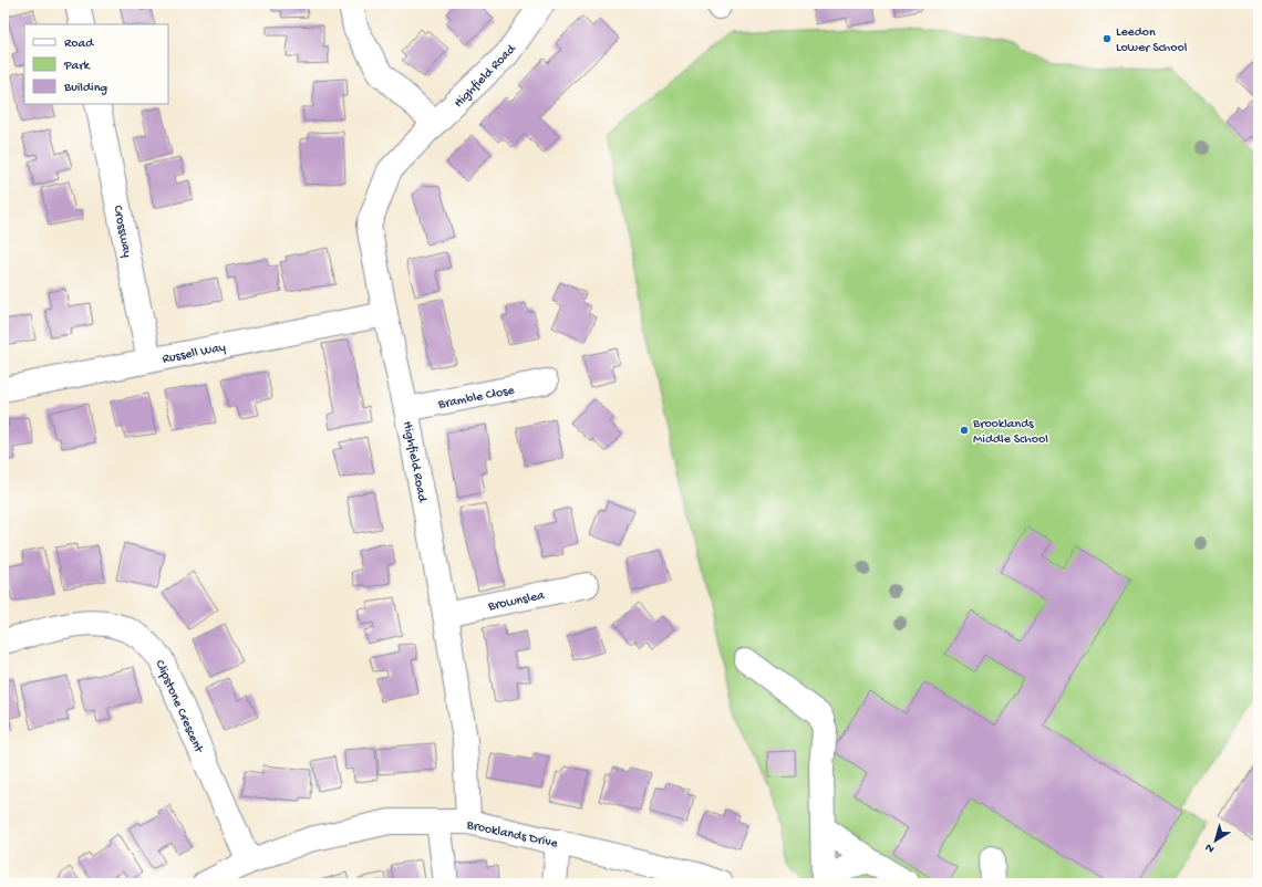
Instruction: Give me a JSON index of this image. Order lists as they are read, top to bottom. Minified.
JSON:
{"streets":{"street":["Highfield Road","Crossway","Russell Way","Bramble Close","Brownslea","Clipstone Crescent","Brooklands Drive"]},"crossings":[["Highfield Road","Russell Way"],["Highfield Road","Bramble Close"],["Highfield Road","Brownslea"],["Highfield Road","Brooklands Drive"],["Crossway","Russell Way"],["Clipstone Crescent","Brooklands Drive"]],"places":["Leedon Lower School","Brooklands Middle School"],"legend":["Road","Park","Building"],"north":"bottom left"}
